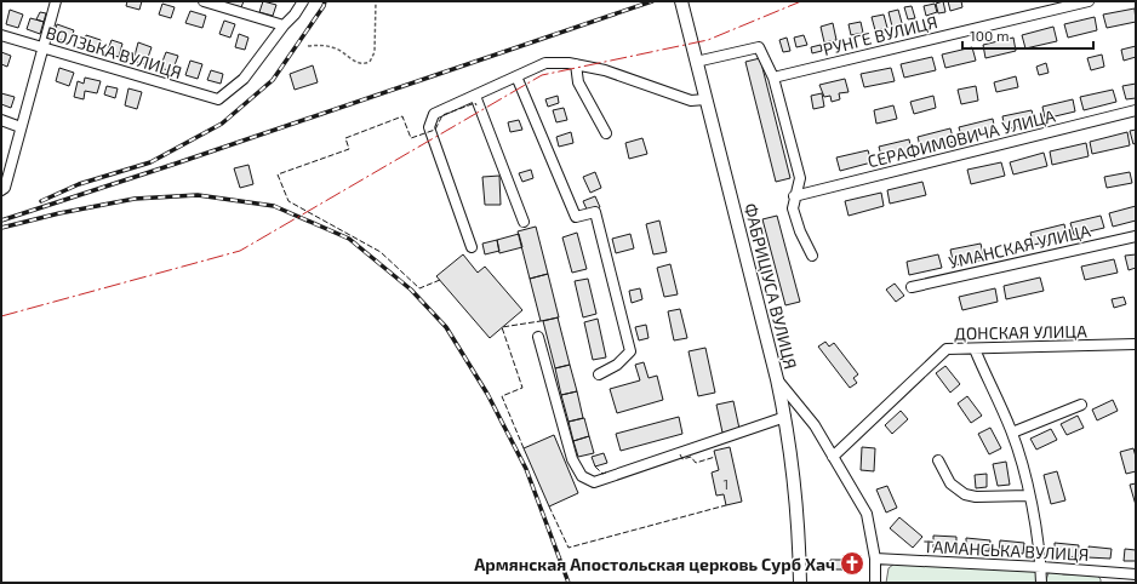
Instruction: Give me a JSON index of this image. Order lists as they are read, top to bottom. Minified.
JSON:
{"streets":{"main road":["ФАБРИЦІУСА ВУЛИЦЯ"],"street":["РУНГЕ ВУЛИЦЯ","ВОЛЗЬКА ВУЛИЦЯ","СЕРАФИМОВИЧА УЛИЦА","УМАНСКАЯ УЛИЦА","ДОНСКАЯ УЛИЦА","ТАМАНСЬКА ВУЛИЦЯ"]},"places":{"church":["Армянская Апостольская церковь Сурб Хач"]},"house_numbers":["1"],"scale_bar":"100 m"}
